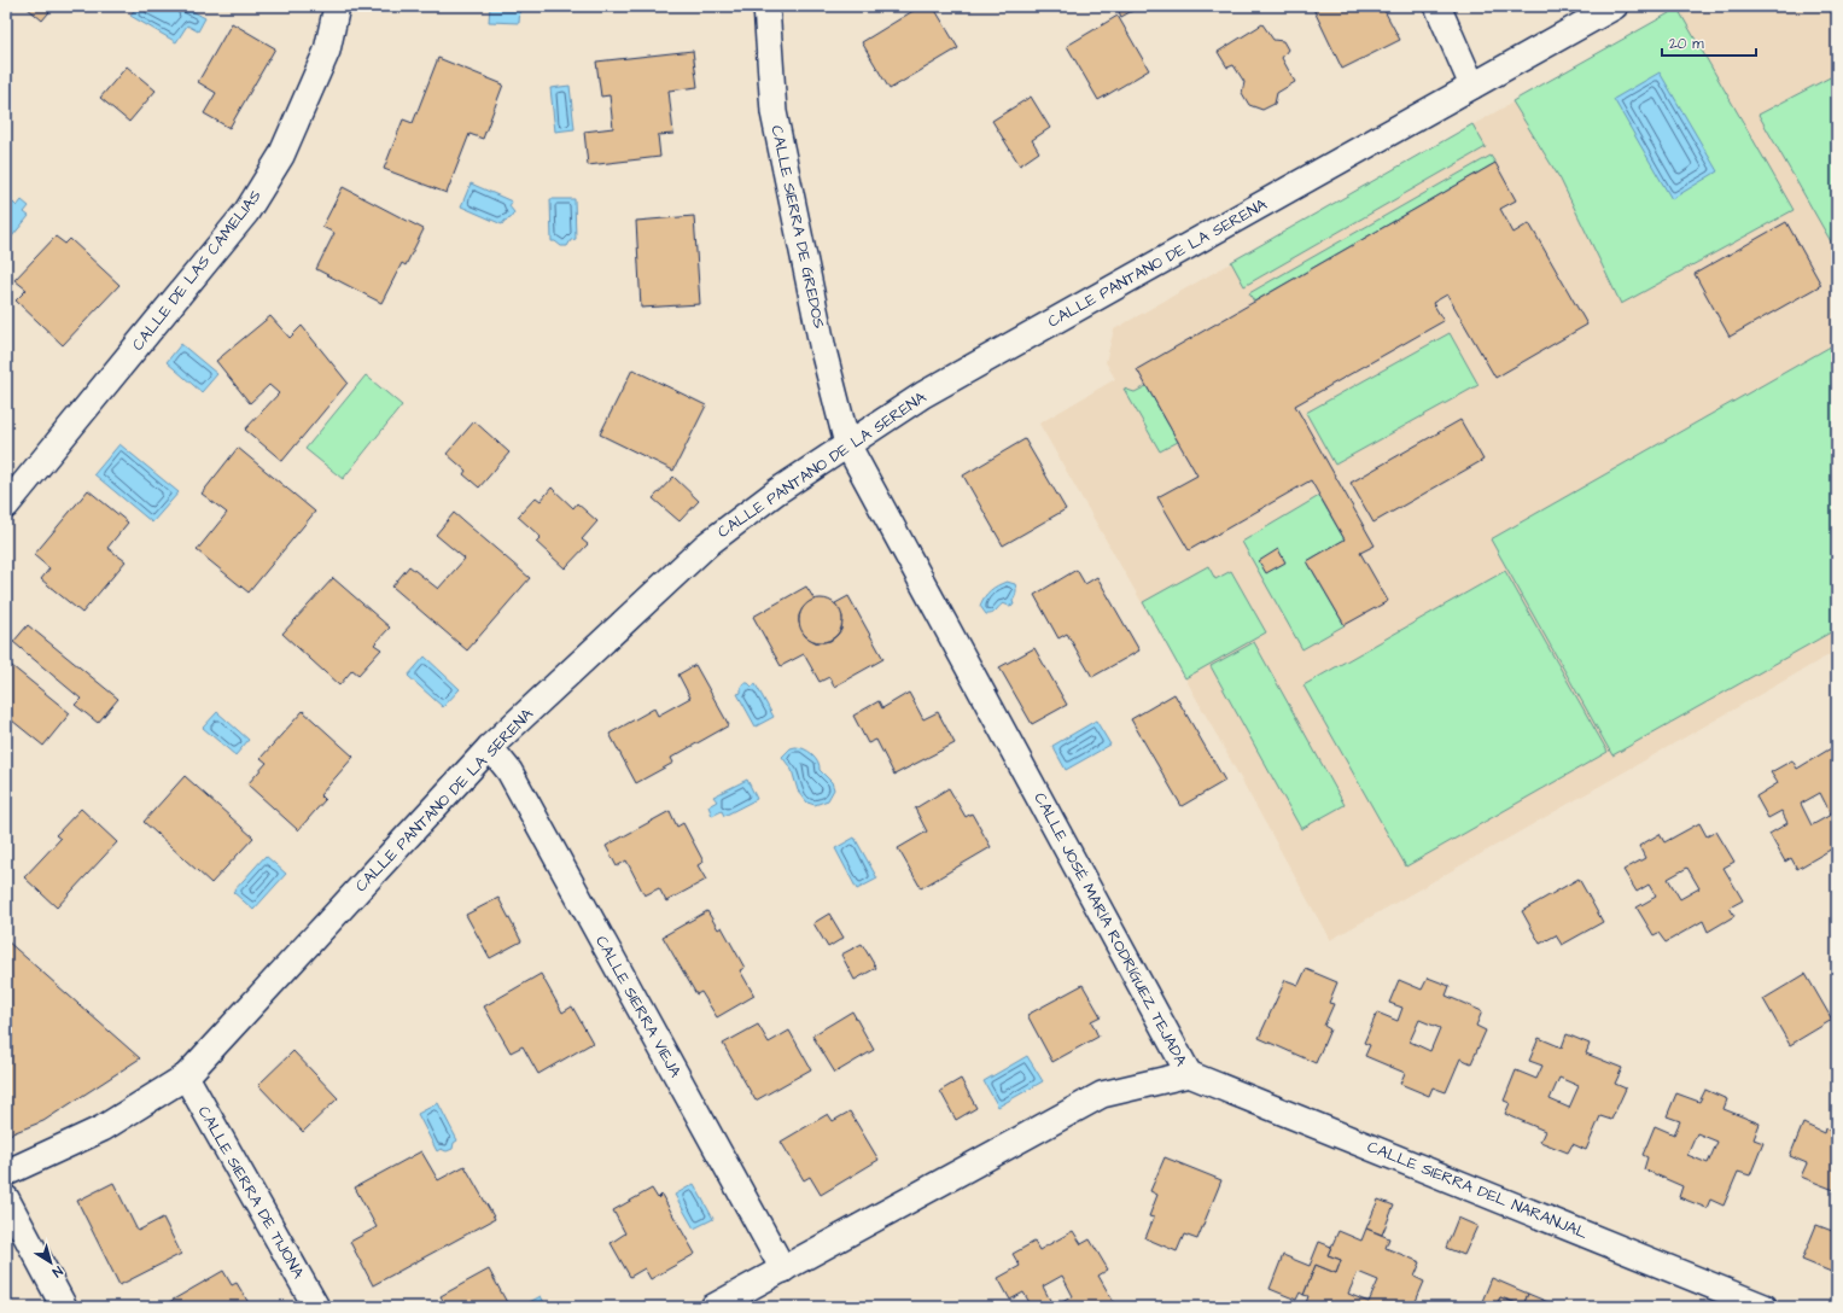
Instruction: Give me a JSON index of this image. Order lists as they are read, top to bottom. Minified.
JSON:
{"streets":{"street":["CALLE SIERRA DE GREDOS","CALLE PANTANO DE LA SERENA","CALLE DE LAS CAMELIAS","CALLE JOSÉ MARÍA RODRÍGUEZ TEJADA","CALLE SIERRA VIEJA","CALLE SIERRA DEL NARANJAL","CALLE SIERRA DE TIJONA"]},"crossings":[["CALLE SIERRA DE GREDOS","CALLE PANTANO DE LA SERENA"],["CALLE SIERRA DE GREDOS","CALLE JOSÉ MARÍA RODRÍGUEZ TEJADA"],["CALLE PANTANO DE LA SERENA","CALLE JOSÉ MARÍA RODRÍGUEZ TEJADA"],["CALLE PANTANO DE LA SERENA","CALLE SIERRA VIEJA"],["CALLE PANTANO DE LA SERENA","CALLE SIERRA DE TIJONA"],["CALLE JOSÉ MARÍA RODRÍGUEZ TEJADA","CALLE SIERRA VIEJA"],["CALLE JOSÉ MARÍA RODRÍGUEZ TEJADA","CALLE SIERRA DEL NARANJAL"]],"scale_bar":"20 m","north":"bottom right"}
